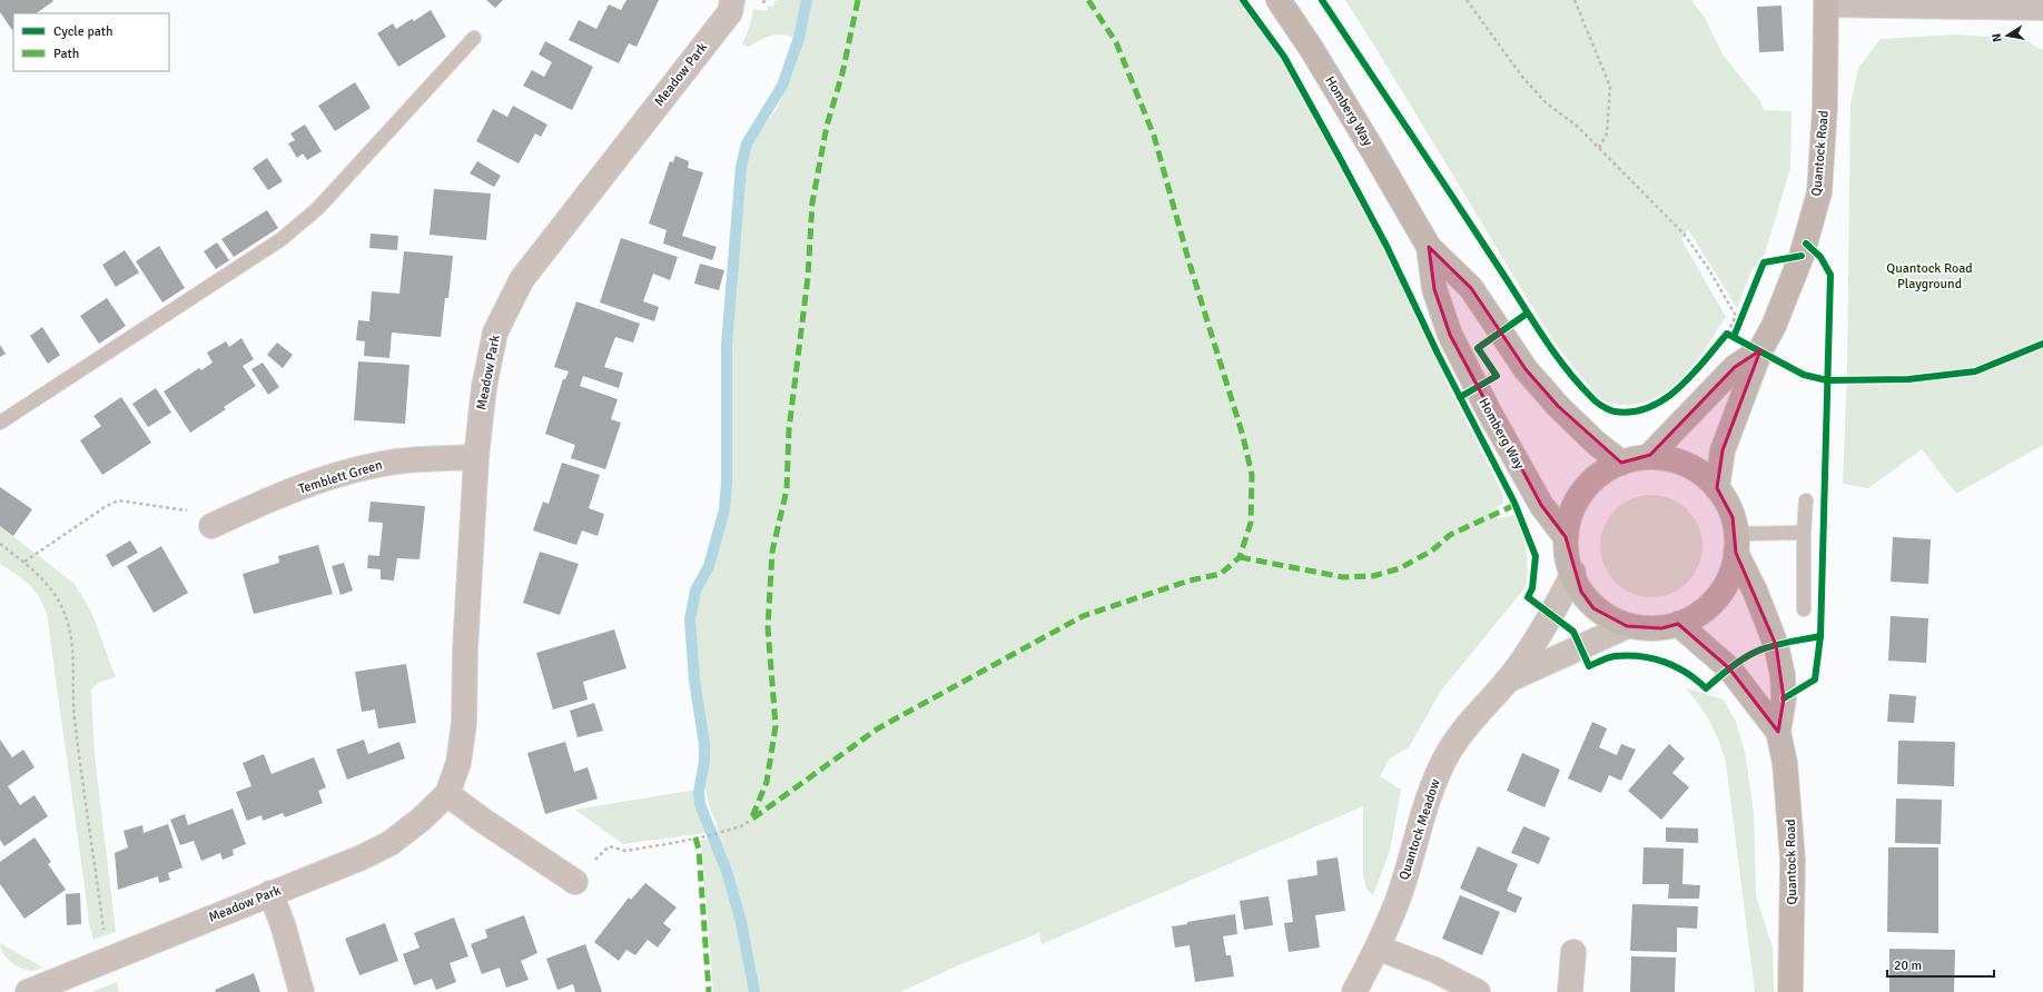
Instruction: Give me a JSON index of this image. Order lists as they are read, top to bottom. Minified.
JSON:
{"streets":{"main road":["Homberg Way","Quantock Road"],"street":["Meadow Park","Temblett Green","Quantock Meadow"]},"crossings":[["Meadow Park","Temblett Green"]],"parks":["Quantock Road Playground"],"legend":["Cycle path","Path"],"scale_bar":"20 m","north":"left"}
